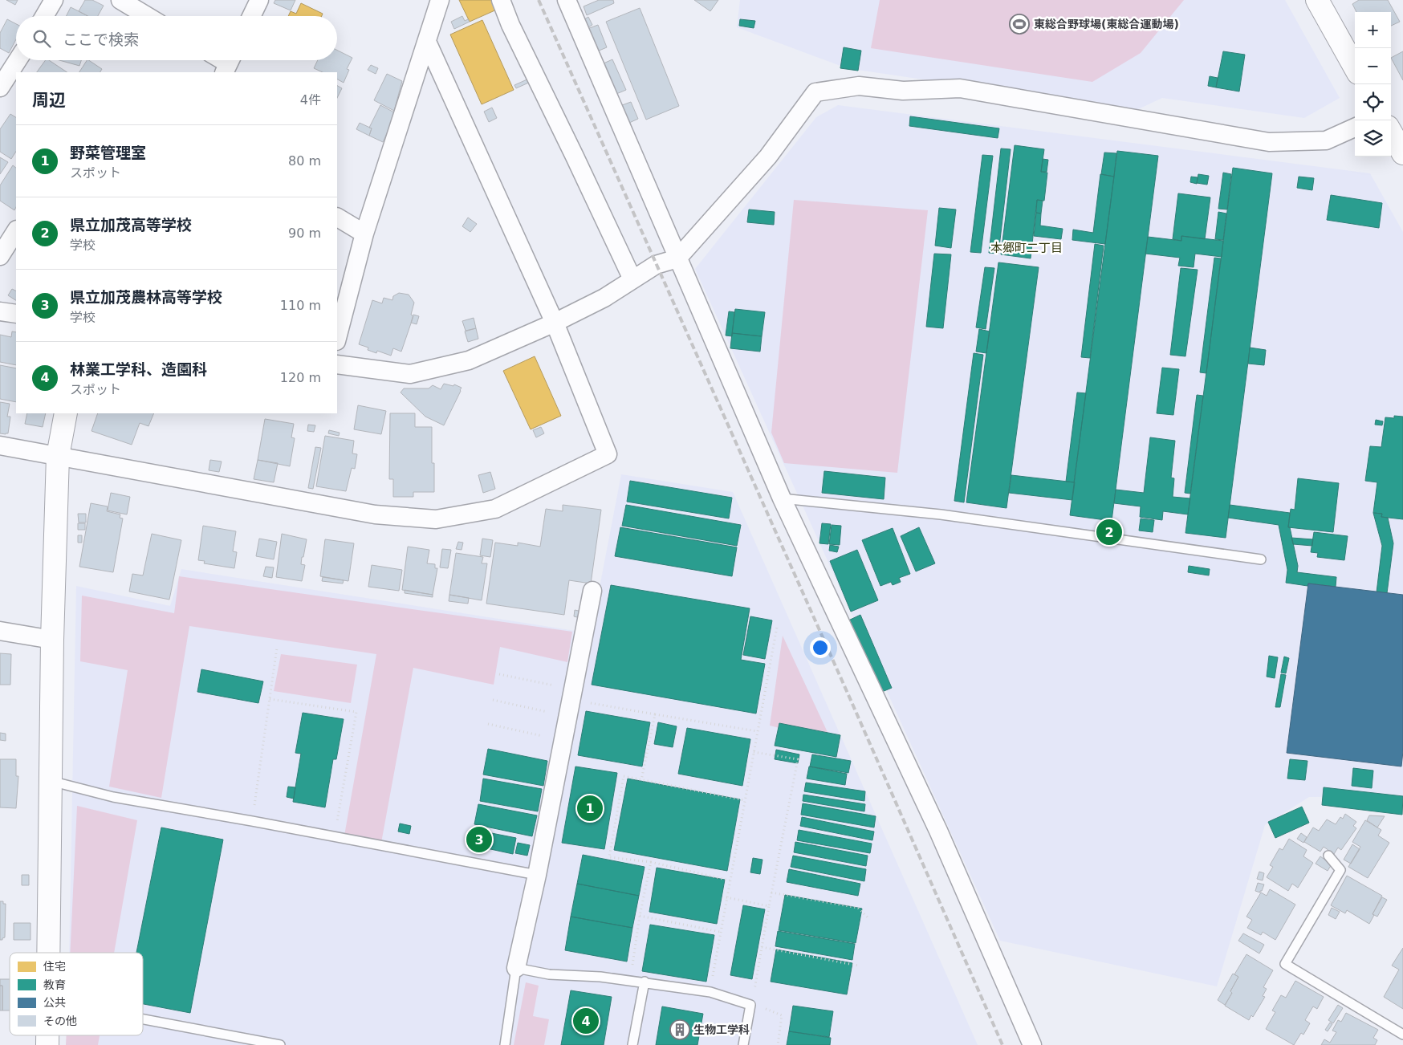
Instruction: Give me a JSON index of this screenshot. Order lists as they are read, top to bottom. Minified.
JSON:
{"districts":["本郷町二丁目"],"places":{"sports":["東総合野球場(東総合運動場)"],"building":["生物工学科"]},"legend":["住宅","教育","公共","その他"],"page":{"map_buttons":["+","−"],"search":"ここで検索","heading":["周辺","4件"],"list":[{"mark":"1","name":"野菜管理室","note":"スポット","value":"80 m"},{"mark":"2","name":"県立加茂高等学校","note":"学校","value":"90 m"},{"mark":"3","name":"県立加茂農林高等学校","note":"学校","value":"110 m"},{"mark":"4","name":"林業工学科、造園科","note":"スポット","value":"120 m"}],"pins":["2","1","3","4"]}}
